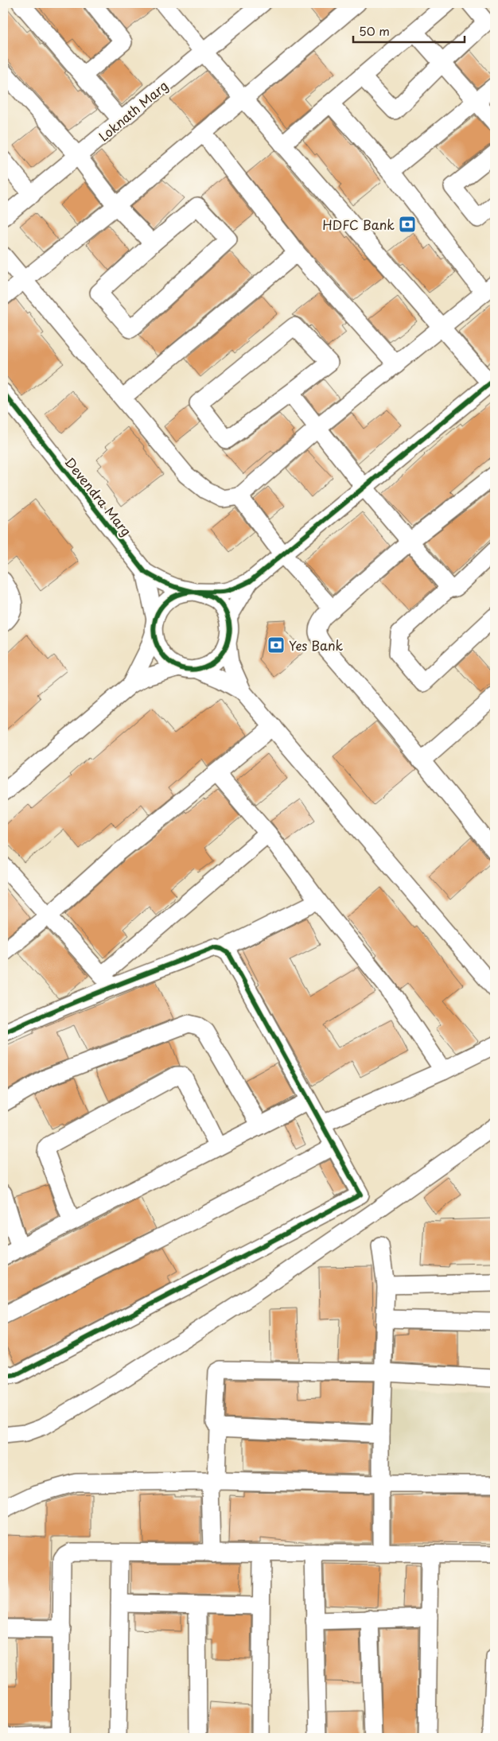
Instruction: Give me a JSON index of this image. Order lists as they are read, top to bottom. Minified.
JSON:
{"streets":{"street":["Loknath Marg","Devendra Marg"]},"places":{"bank":["HDFC Bank","Yes Bank"]},"scale_bar":"50 m"}
